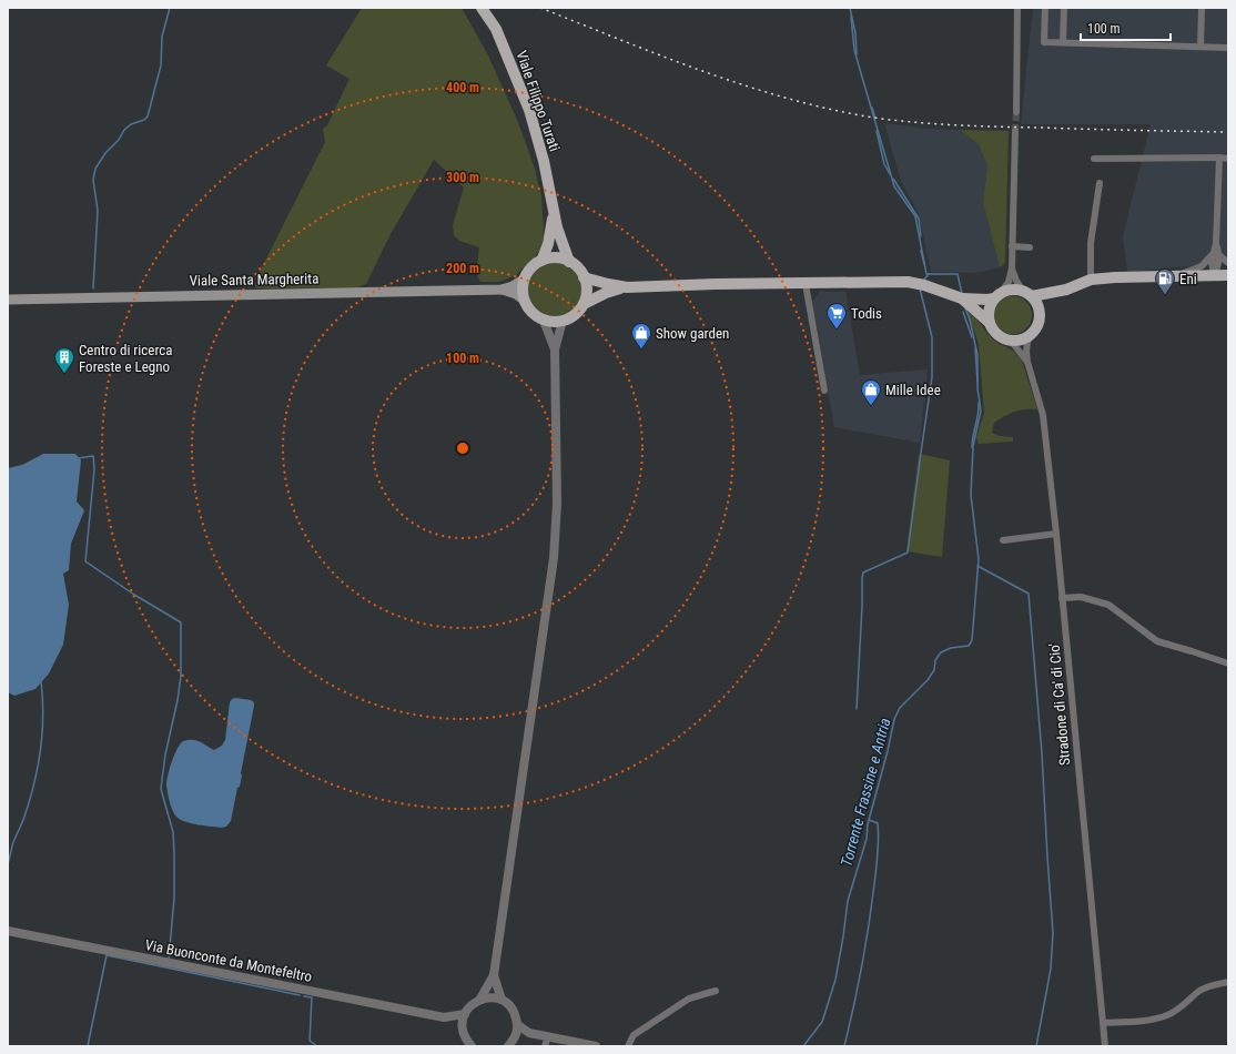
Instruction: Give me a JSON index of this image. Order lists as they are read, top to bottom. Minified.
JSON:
{"streets":{"main road":["Viale Filippo Turati","Viale Santa Margherita"],"street":["Stradone di Ca' di Cio'","Via Buonconte da Montefeltro"]},"crossings":[["Viale Filippo Turati","Viale Santa Margherita"]],"water":["Torrente Frassine e Antria"],"places":{"fuel station":["Eni"],"supermarket":["Todis"],"shop":["Show garden","Mille Idee"],"building":["Centro di ricerca Foreste e Legno"]},"scale_bar":"100 m","rings":["400 m","300 m","200 m","100 m"]}
